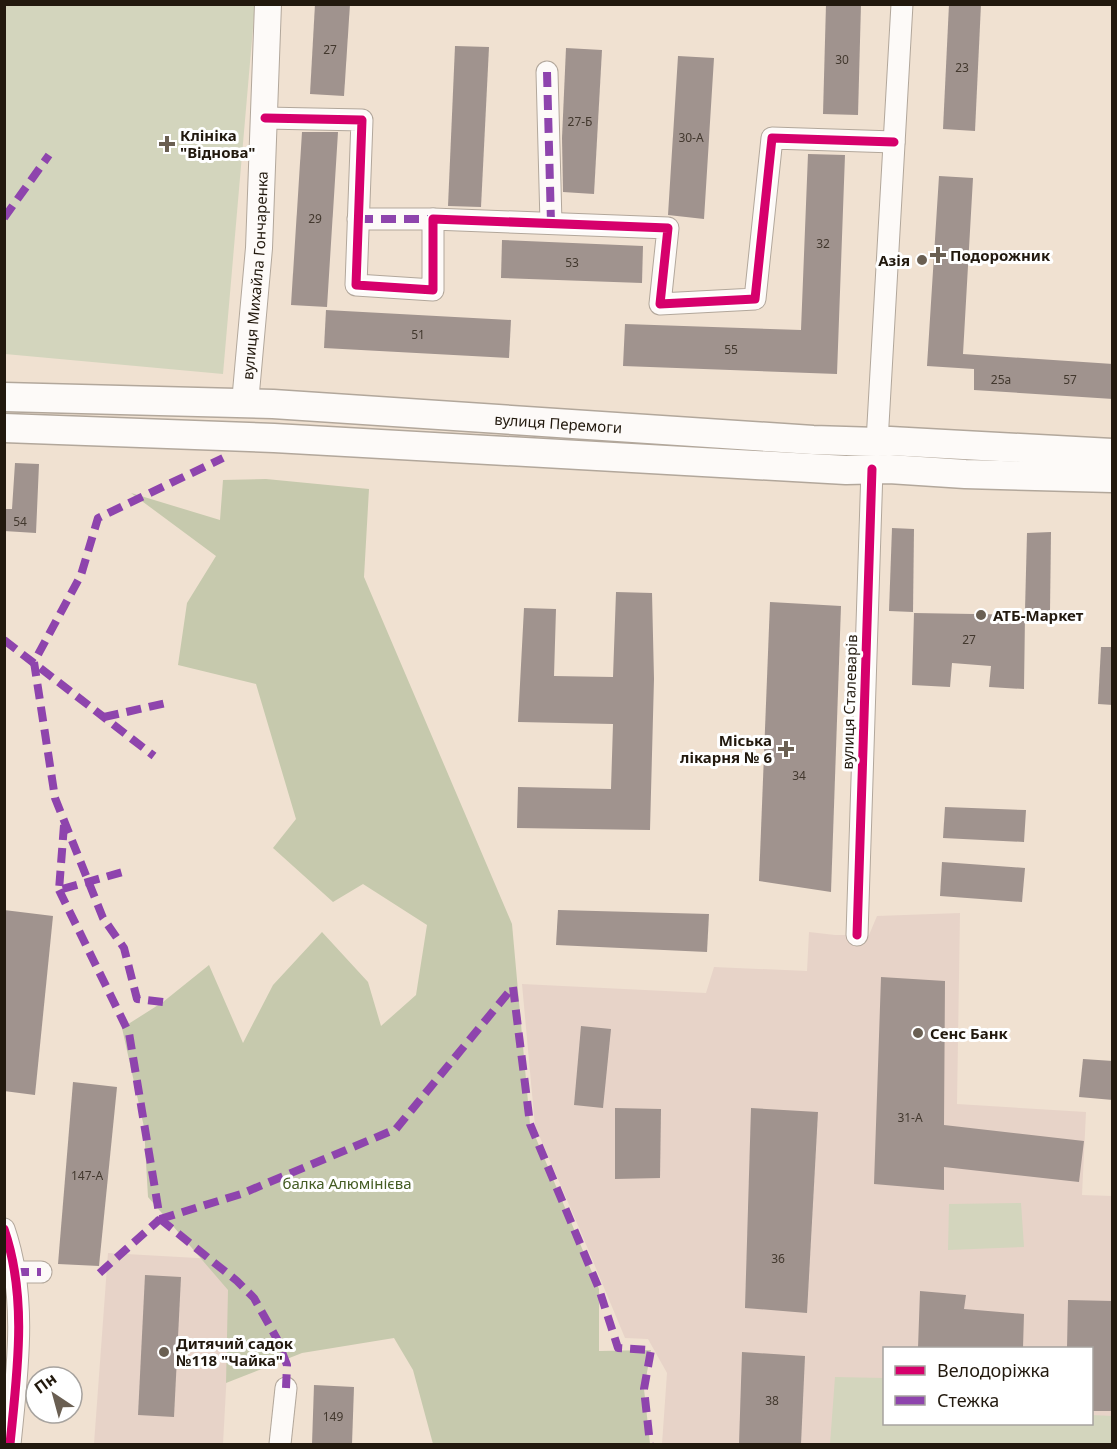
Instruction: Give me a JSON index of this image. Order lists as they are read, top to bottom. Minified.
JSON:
{"streets":{"main road":["вулиця Перемоги"],"street":["вулиця Михайла Гончаренка","вулиця Сталеварів"]},"crossings":[["вулиця Михайла Гончаренка","вулиця Перемоги"],["вулиця Перемоги","вулиця Сталеварів"]],"parks":["балка Алюмінієва"],"places":{"health":["Клініка \"Віднова\"","Подорожник","Мiська лiкарня № 6"],"other":["Азія","АТБ-Маркет","Сенс Банк","Дитячий садок №118 \"Чайка\""]},"house_numbers":["27","30","23","27-Б","30-А","29","32","53","51","55","25а","57","54","27","34","31-А","147-А","36","38","149"],"legend":["Велодоріжка","Стежка"],"north":"top left"}
